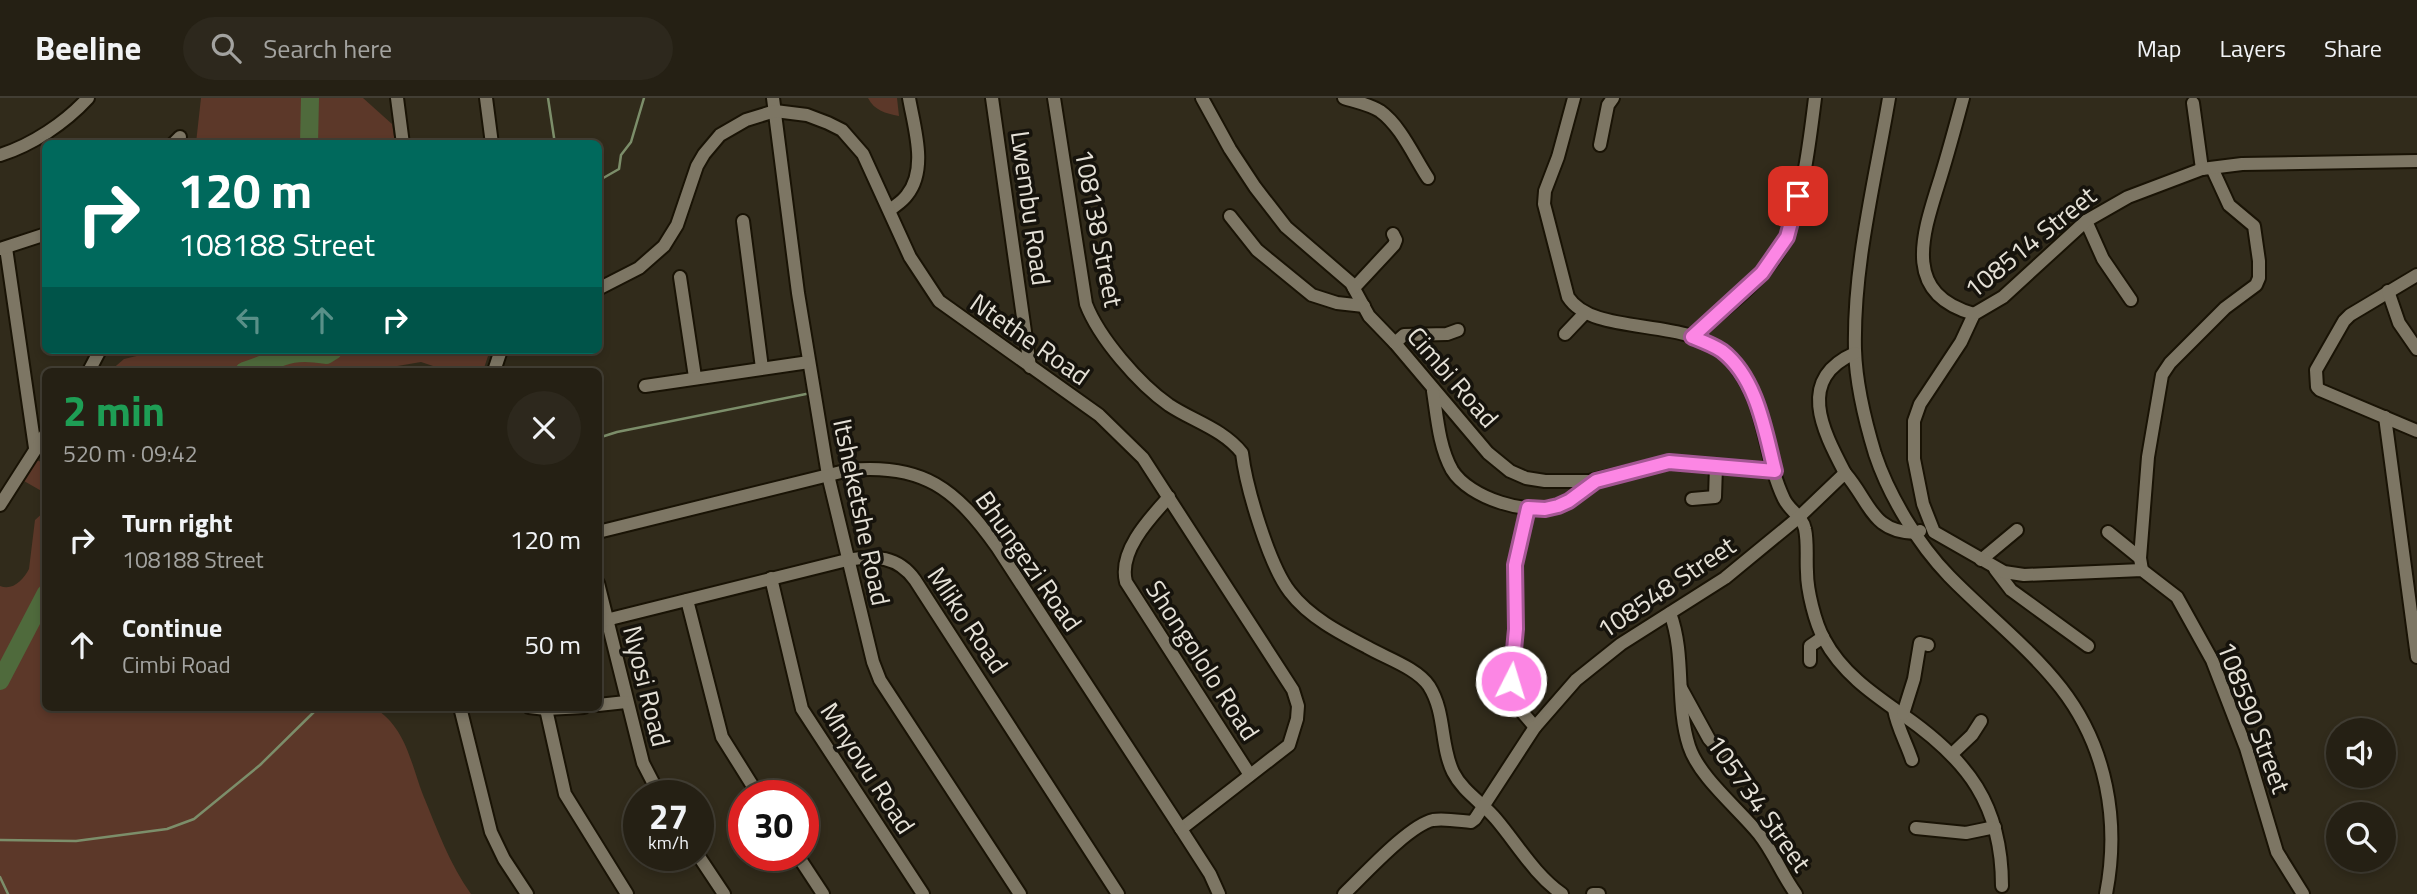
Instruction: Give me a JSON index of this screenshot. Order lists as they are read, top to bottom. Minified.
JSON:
{"streets":{"street":["Lwembu Road","108138 Street","108514 Street","Ntethe Road","Cimbi Road","Itsheketshe Road","Bhungezi Road","108548 Street","Mliko Road","Shongololo Road","Nyosi Road","108590 Street","Mnyovu Road","105734 Street"]},"crossings":[["Lwembu Road","Ntethe Road"],["108138 Street","108548 Street"],["Ntethe Road","Itsheketshe Road"],["Ntethe Road","Bhungezi Road"],["Ntethe Road","Shongololo Road"],["Itsheketshe Road","Bhungezi Road"],["Itsheketshe Road","Mliko Road"],["108548 Street","105734 Street"],["Mliko Road","Nyosi Road"],["Mliko Road","Mnyovu Road"]],"page":{"header":"Beeline","search":"Search here","nav":["Map","Layers","Share"],"turn":["120 m","108188 Street"],"heading":["2 min","520 m · 09:42"],"list":[{"name":"Turn right","note":"108188 Street","value":"120 m"},{"name":"Continue","note":"Cimbi Road","value":"50 m"}],"speed":"27 km/h","limit":"30"}}
